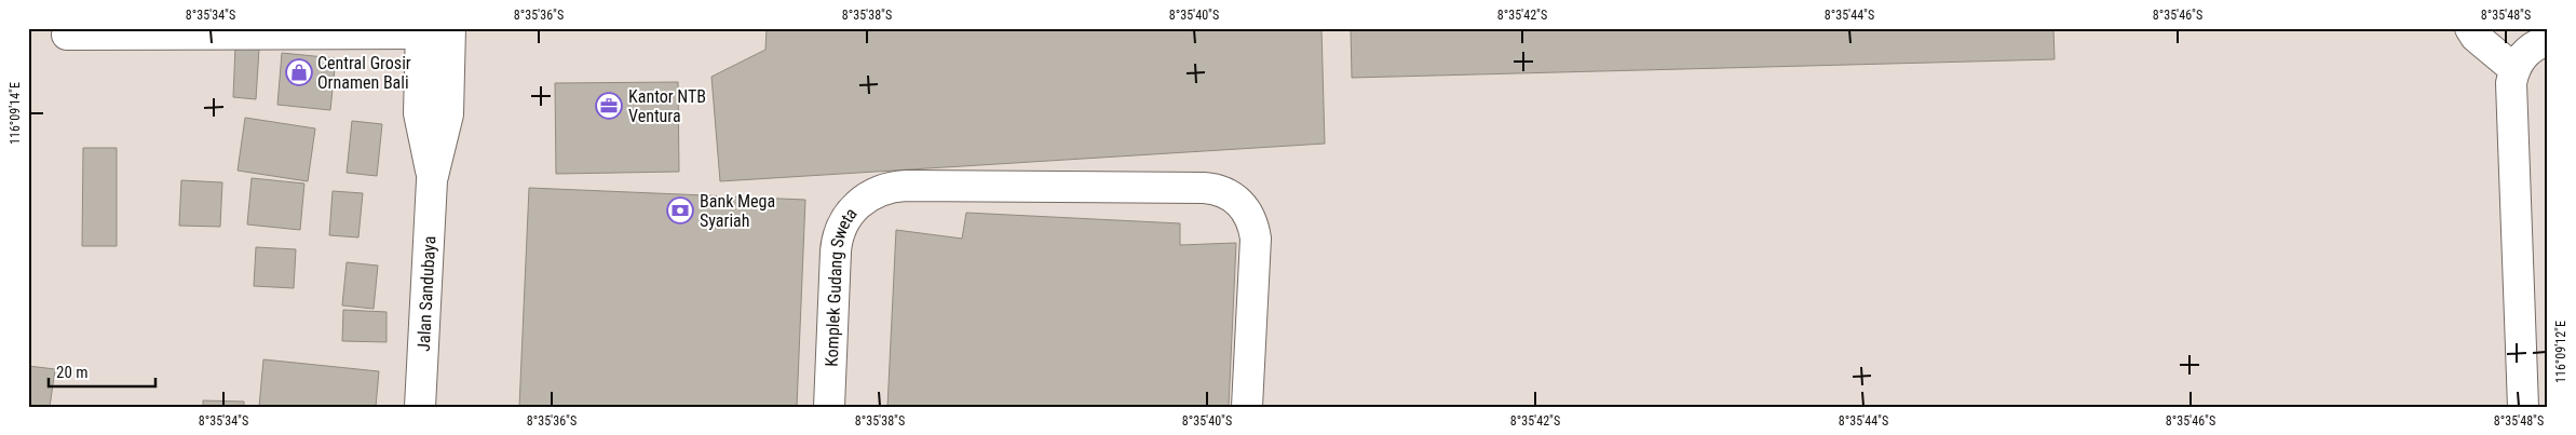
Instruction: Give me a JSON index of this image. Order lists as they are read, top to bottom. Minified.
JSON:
{"streets":{"main road":["Komplek Gudang Sweta","Jalan Sandubaya"]},"places":{"shop":["Central Grosir Ornamen Bali"],"office":["Kantor NTB Ventura"],"bank":["Bank Mega Syariah"]},"scale_bar":"20 m","coordinates":["8°35'34\"S","8°35'36\"S","8°35'38\"S","8°35'40\"S","8°35'42\"S","8°35'44\"S","8°35'46\"S","8°35'48\"S","116°09'14\"E","116°09'12\"E"]}
